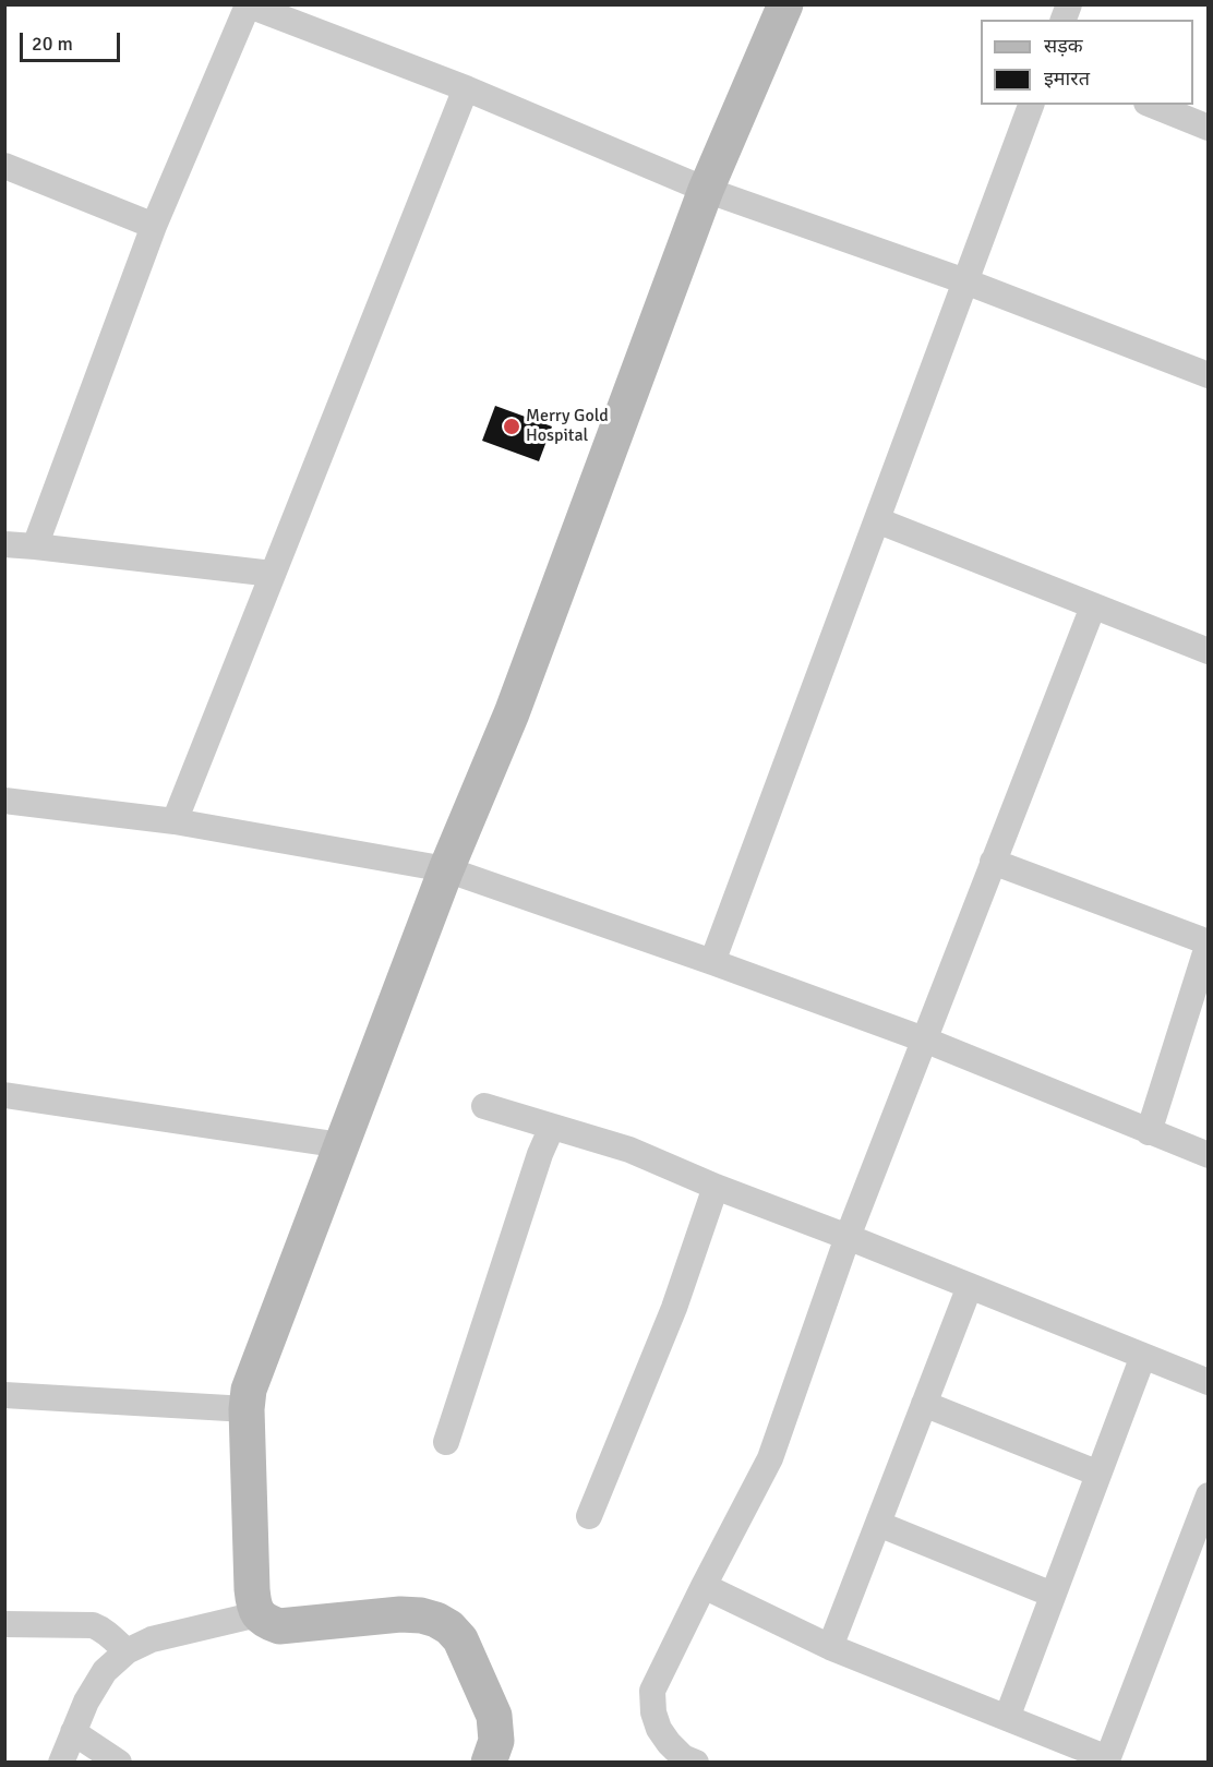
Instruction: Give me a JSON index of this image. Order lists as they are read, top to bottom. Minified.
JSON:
{"places":["Merry Gold Hospital"],"legend":["सड़क","इमारत"],"scale_bar":"20 m"}
